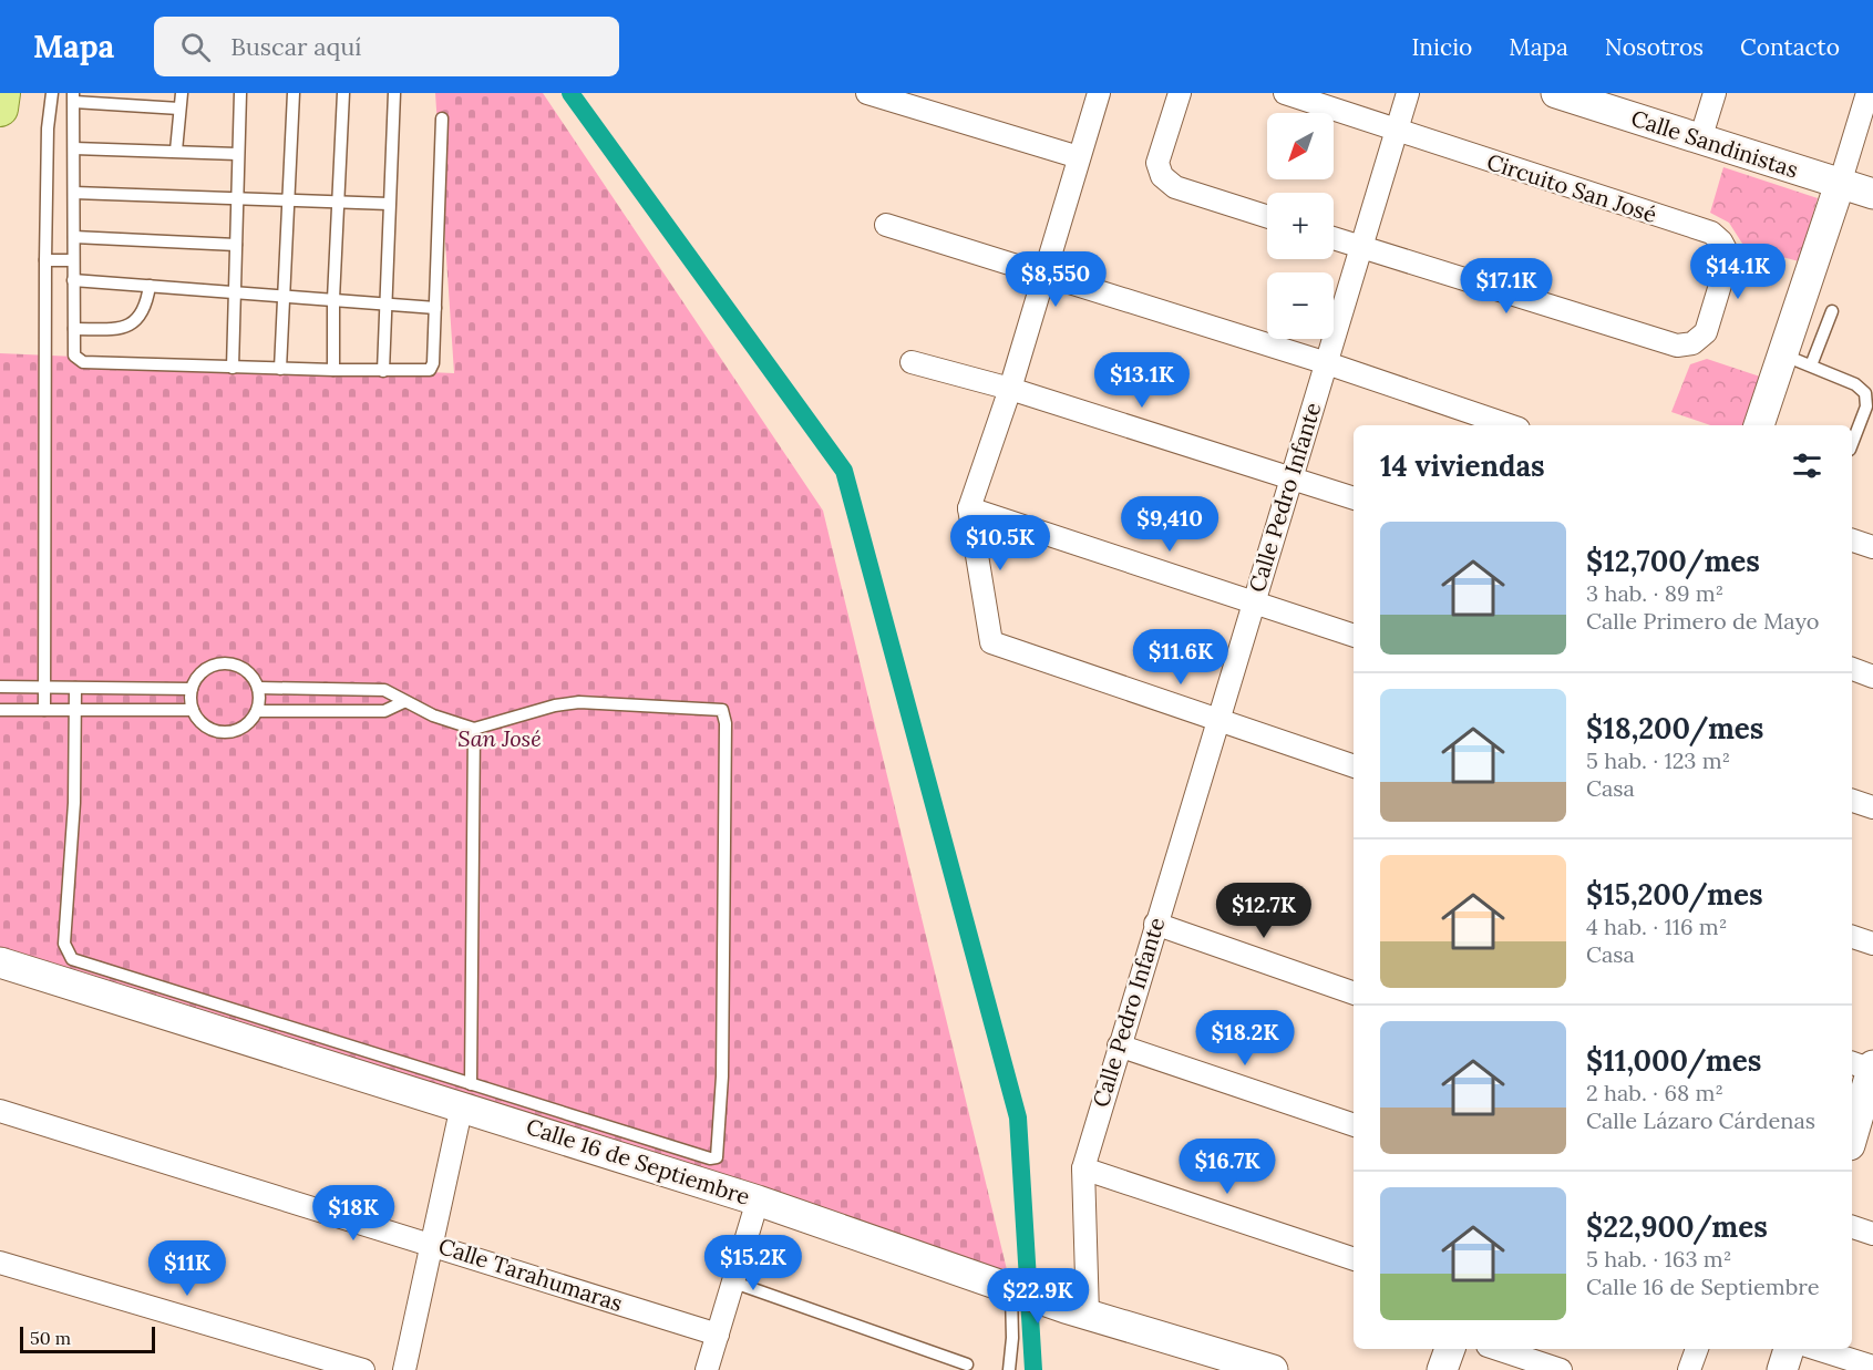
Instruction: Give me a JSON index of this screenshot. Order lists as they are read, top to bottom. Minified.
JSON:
{"streets":{"main road":["Calle Sandinistas","Calle 16 de Septiembre"],"street":["Circuito San José","Calle Pedro Infante","Calle Tarahumaras"]},"crossings":[["Circuito San José","Calle Pedro Infante"],["Calle Pedro Infante","Calle 16 de Septiembre"]],"parks":["San José"],"scale_bar":"50 m","north":"bottom left","page":{"header":"Mapa","search":"Buscar aquí","nav":["Inicio","Mapa","Nosotros","Contacto"],"map_buttons":["+","−"],"price":["$14.1K","$8,550","$17.1K","$13.1K","$9,410","$10.5K","$11.6K","$12.7K","$18.2K","$16.7K","$18K","$15.2K","$11K","$22.9K"],"heading":"14 viviendas","list":[{"name":"$12,700/mes","note":"3 hab. · 89 m² · Calle Primero de Mayo"},{"name":"$18,200/mes","note":"5 hab. · 123 m² · Casa"},{"name":"$15,200/mes","note":"4 hab. · 116 m² · Casa"},{"name":"$11,000/mes","note":"2 hab. · 68 m² · Calle Lázaro Cárdenas"},{"name":"$22,900/mes","note":"5 hab. · 163 m² · Calle 16 de Septiembre"}],"scale":"50 m"}}
